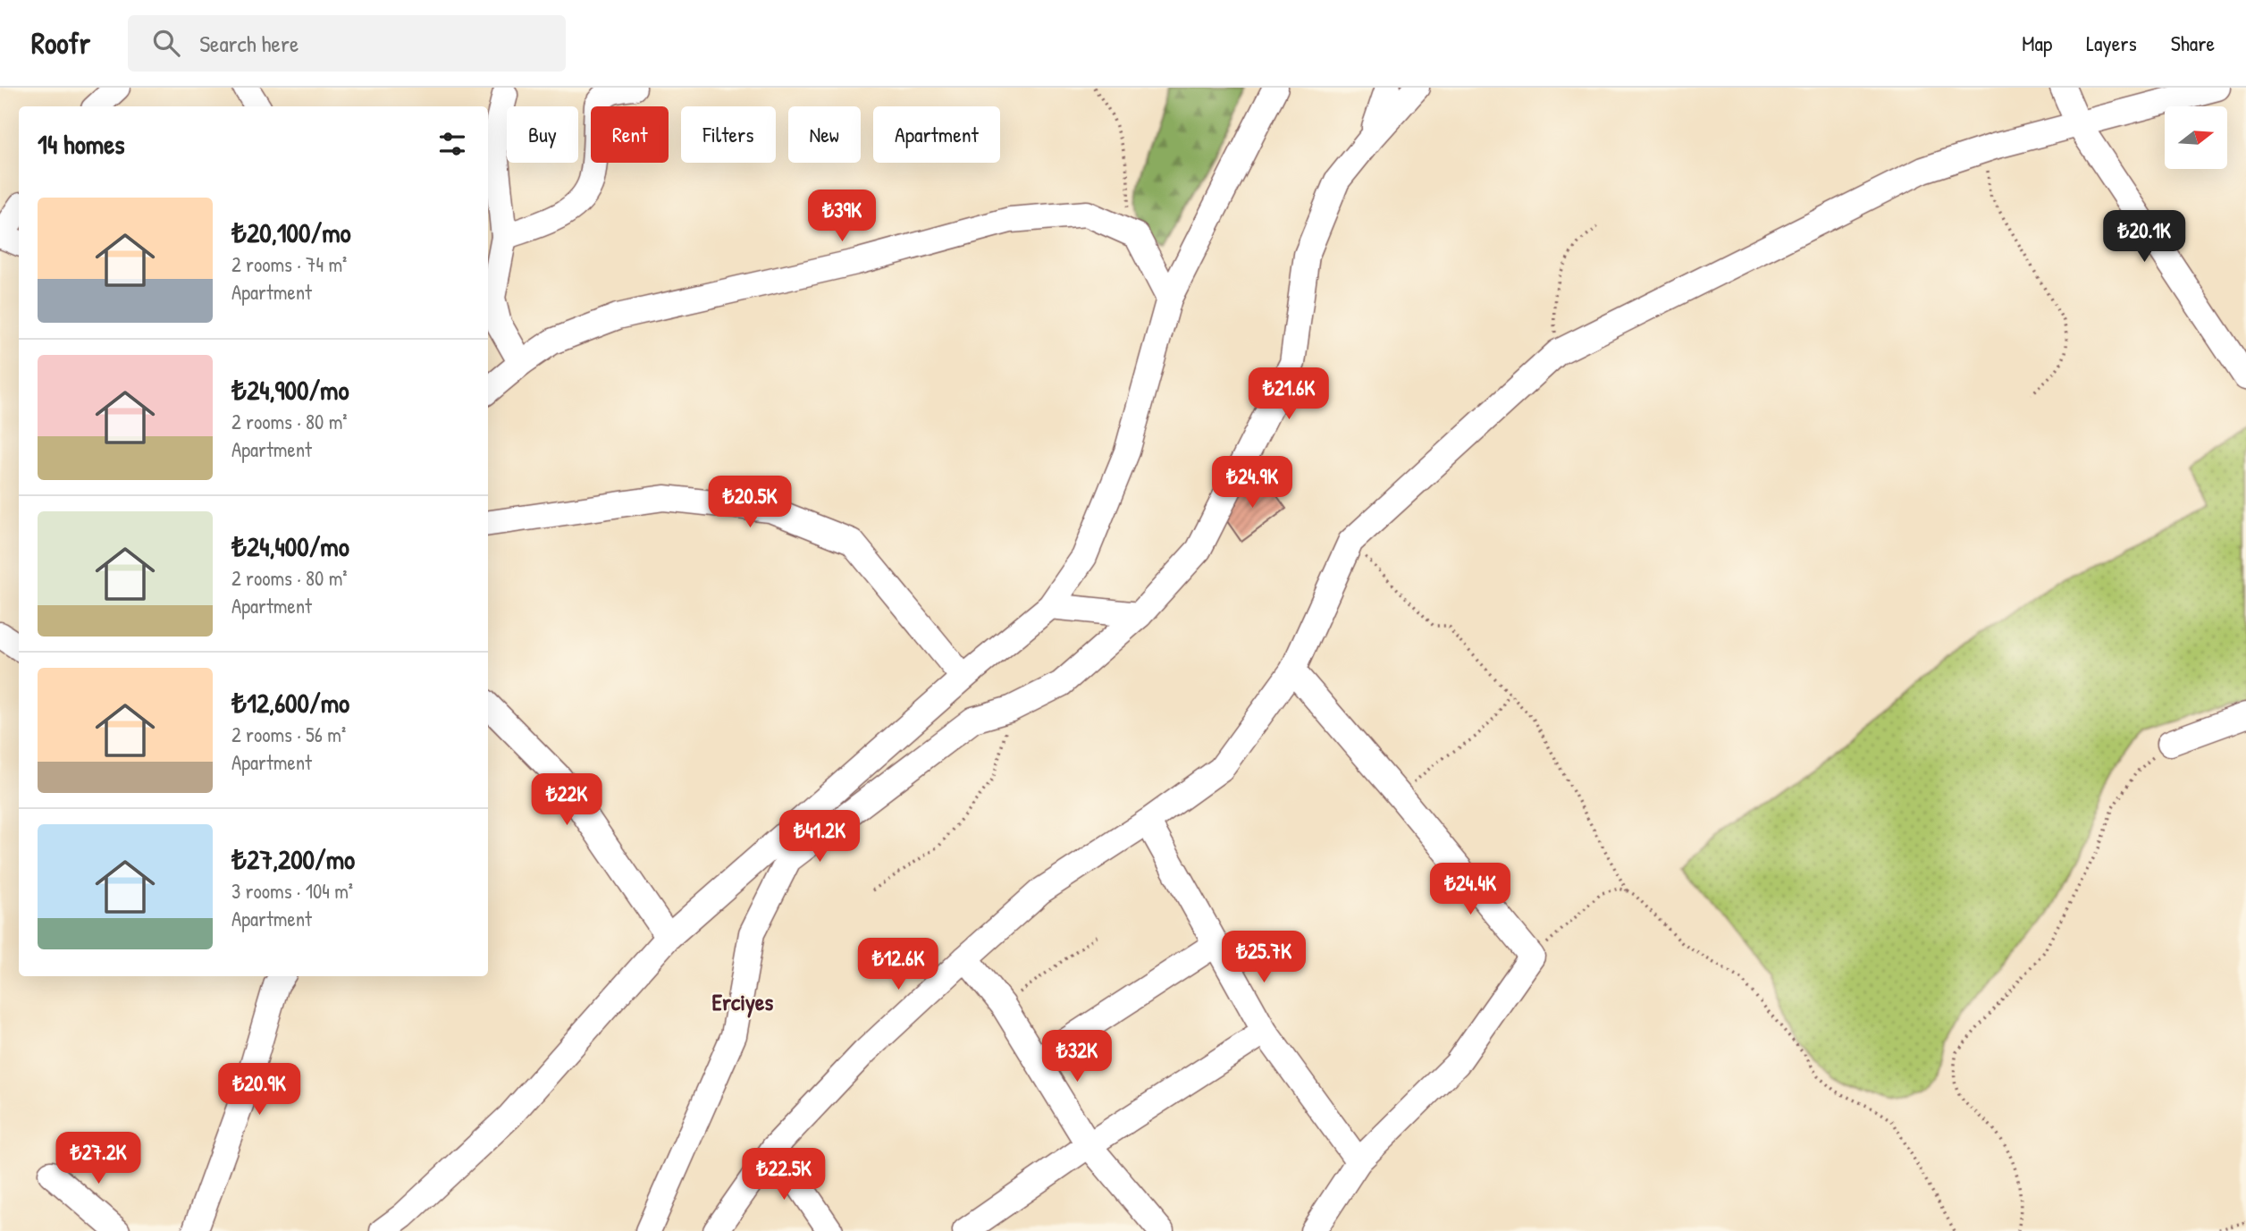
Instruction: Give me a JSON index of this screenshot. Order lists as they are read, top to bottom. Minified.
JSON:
{"districts":["Erciyes"],"north":"right","page":{"header":"Roofr","search":"Search here","nav":["Map","Layers","Share"],"chip":["Buy","Rent","Filters","New","Apartment"],"heading":"14 homes","list":[{"name":"₺20,100/mo","note":"2 rooms · 74 m² · Apartment"},{"name":"₺24,900/mo","note":"2 rooms · 80 m² · Apartment"},{"name":"₺24,400/mo","note":"2 rooms · 80 m² · Apartment"},{"name":"₺12,600/mo","note":"2 rooms · 56 m² · Apartment"},{"name":"₺27,200/mo","note":"3 rooms · 104 m² · Apartment"}],"price":["₺39K","₺20.1K","₺21.6K","₺24.9K","₺20.5K","₺22K","₺41.2K","₺24.4K","₺25.7K","₺12.6K","₺32K","₺20.9K","₺27.2K","₺22.5K"]}}
